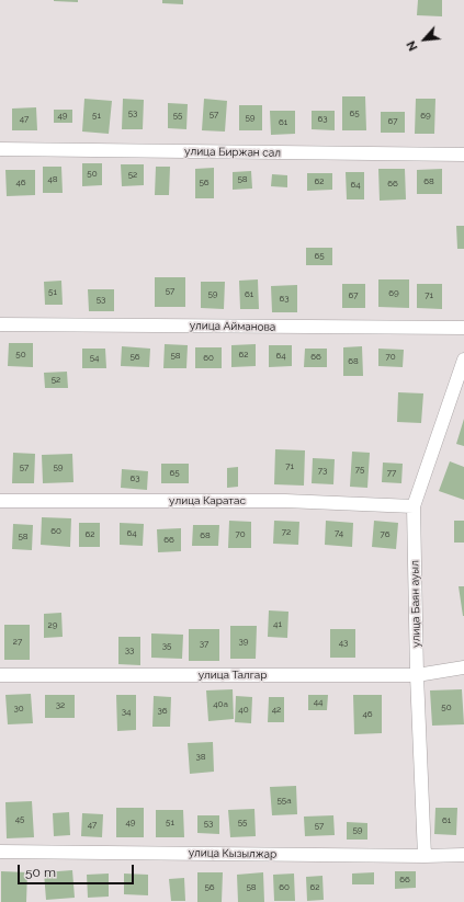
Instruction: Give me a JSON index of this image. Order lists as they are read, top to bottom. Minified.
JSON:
{"streets":{"street":["улица Биржан сал","улица Айманова","улица Каратас","улица Баян ауыл","улица Талгар","улица Кызылжар"]},"crossings":[["улица Каратас","улица Баян ауыл"],["улица Баян ауыл","улица Талгар"],["улица Баян ауыл","улица Кызылжар"]],"house_numbers":["53","65","57","49","51","55","69","59","47","63","67","61","50","52","48","58","62","68","46","56","66","64","65","57","51","69","59","61","67","71","63","53","50","62","58","64","56","66","70","54","60","68","52","71","57","59","75","73","65","77","63","60","72","64","74","62","70","76","68","58","66","41","29","27","39","43","37","35","33","44","40а","32","50","30","40","42","36","34","46","38","55а","45","61","49","51","55","53","47","57","59","66","56","58","60","62"],"scale_bar":"50 m","north":"bottom left"}
